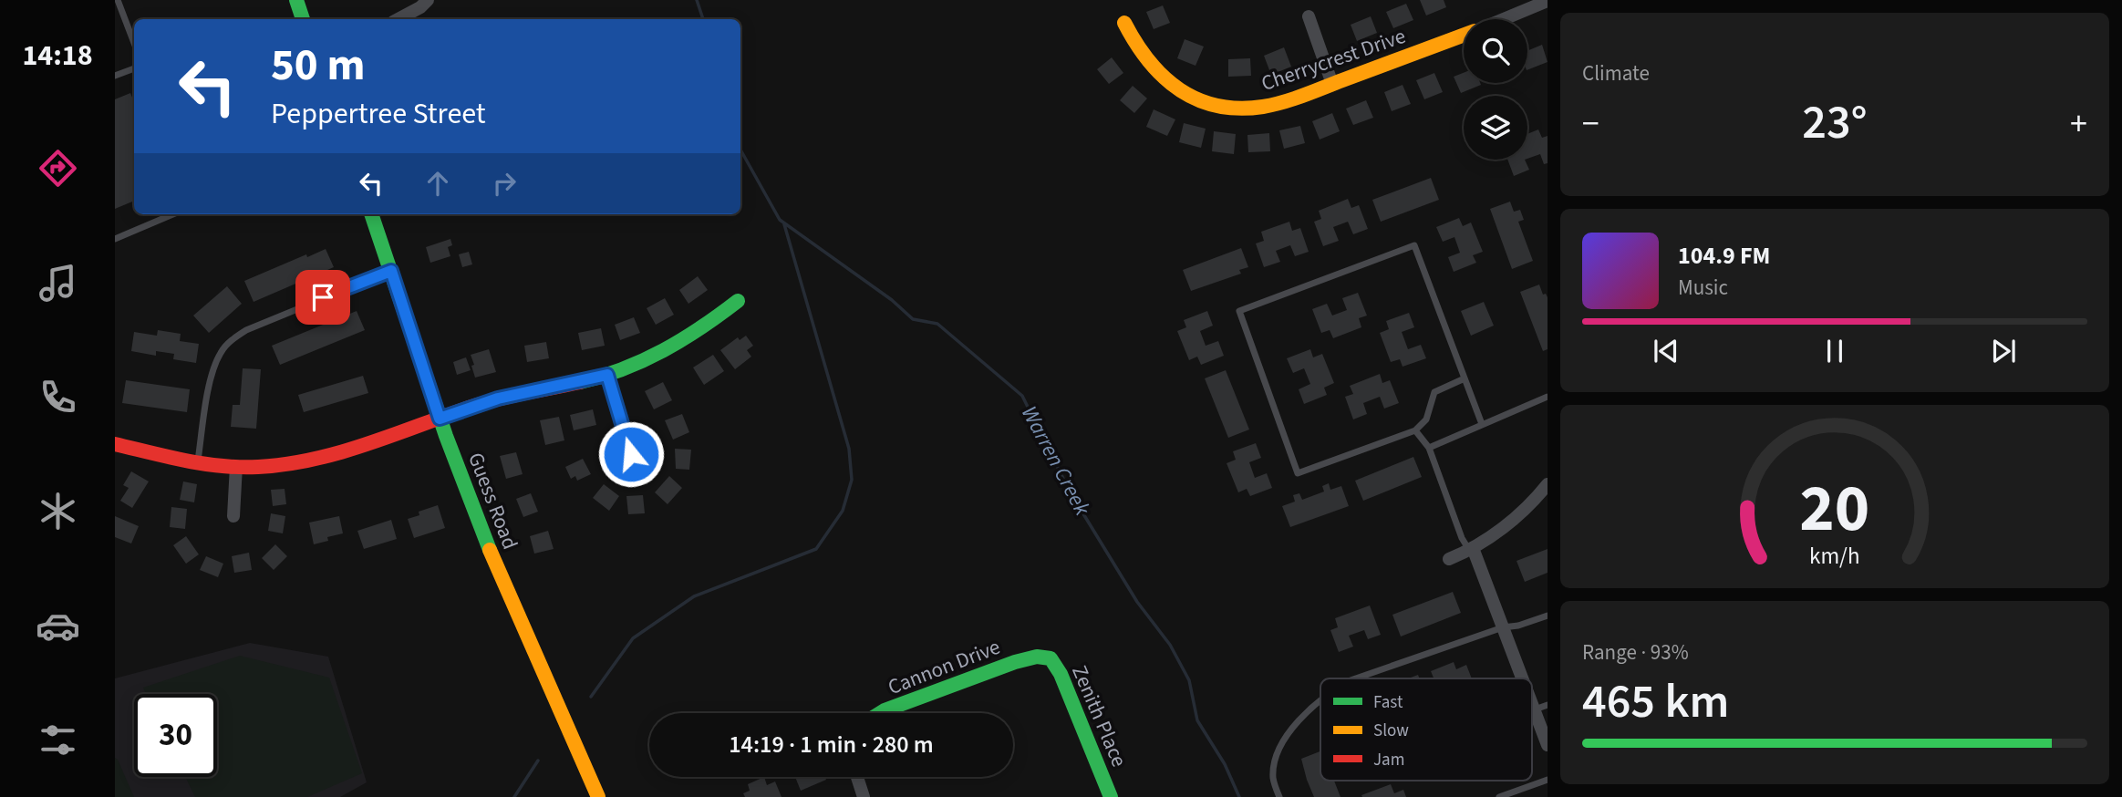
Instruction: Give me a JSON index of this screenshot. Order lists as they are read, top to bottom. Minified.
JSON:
{"streets":{"street":["Cherrycrest Drive","Guess Road","Cannon Drive","Zenith Place"]},"crossings":[["Cannon Drive","Zenith Place"]],"water":["Warren Creek"],"legend":["Fast","Slow","Jam"],"page":{"tabs":"14:18","tile":["Climate",["Range · 93%","465 km"]],"turn":["50 m","Peppertree Street"],"heat":["−","23°","+"],"song":["104.9 FM","Music"],"limit":"30","trip":"14:19 · 1 min · 280 m","gauge":["20","km/h"]}}
